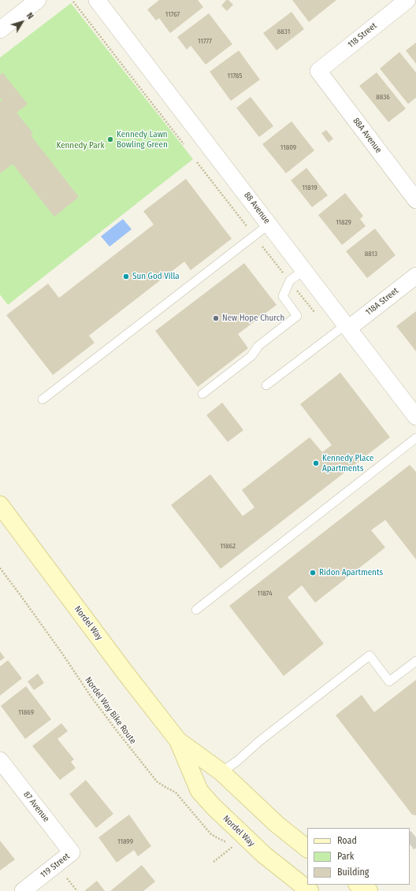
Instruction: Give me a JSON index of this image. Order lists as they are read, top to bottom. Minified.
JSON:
{"streets":{"main road":["Nordel Way"],"street":["118 Street","88A Avenue","88 Avenue","118A Street","87 Avenue","119 Street"],"path":["Nordel Way Bike Route"]},"crossings":[["118 Street","88A Avenue"],["88 Avenue","118A Street"],["87 Avenue","119 Street"]],"parks":["Kennedy Park"],"places":["Kennedy Lawn Bowling Green","Sun God Villa","New Hope Church","Kennedy Place Apartments","Ridon Apartments"],"house_numbers":["11767","8831","11777","11785","8836","11809","11819","11829","8813","11862","11874","11869","11899"],"legend":["Road","Park","Building"],"north":"top right"}
